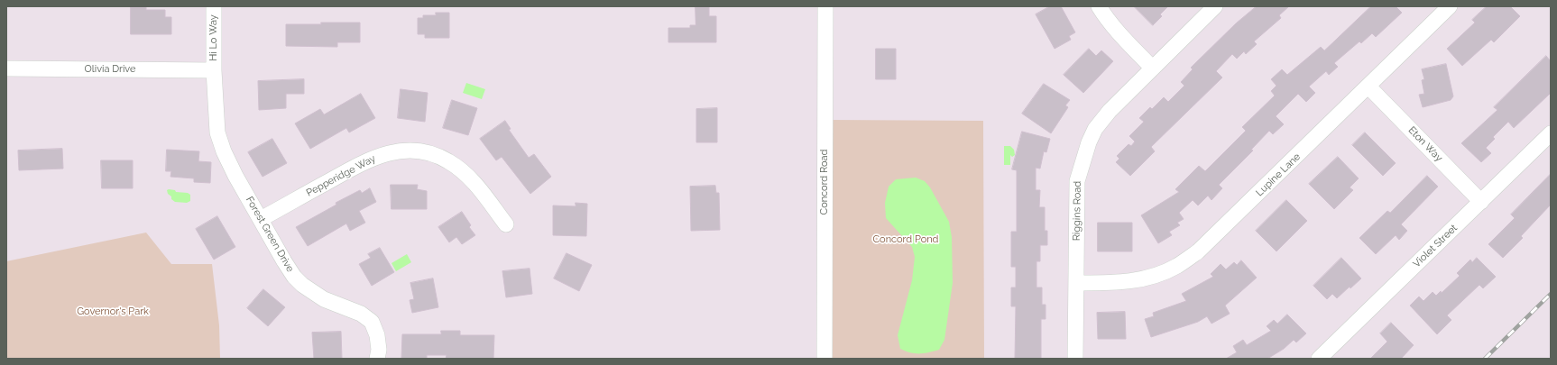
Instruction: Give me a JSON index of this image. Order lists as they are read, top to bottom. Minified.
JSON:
{"streets":{"street":["Hi Lo Way","Olivia Drive","Eton Way","Lupine Lane","Pepperidge Way","Concord Road","Riggins Road","Forest Green Drive","Violet Street"]},"crossings":[["Hi Lo Way","Olivia Drive"],["Hi Lo Way","Forest Green Drive"],["Olivia Drive","Forest Green Drive"],["Eton Way","Lupine Lane"],["Eton Way","Violet Street"],["Lupine Lane","Riggins Road"],["Pepperidge Way","Forest Green Drive"]],"parks":["Concord Pond","Governor's Park"]}
